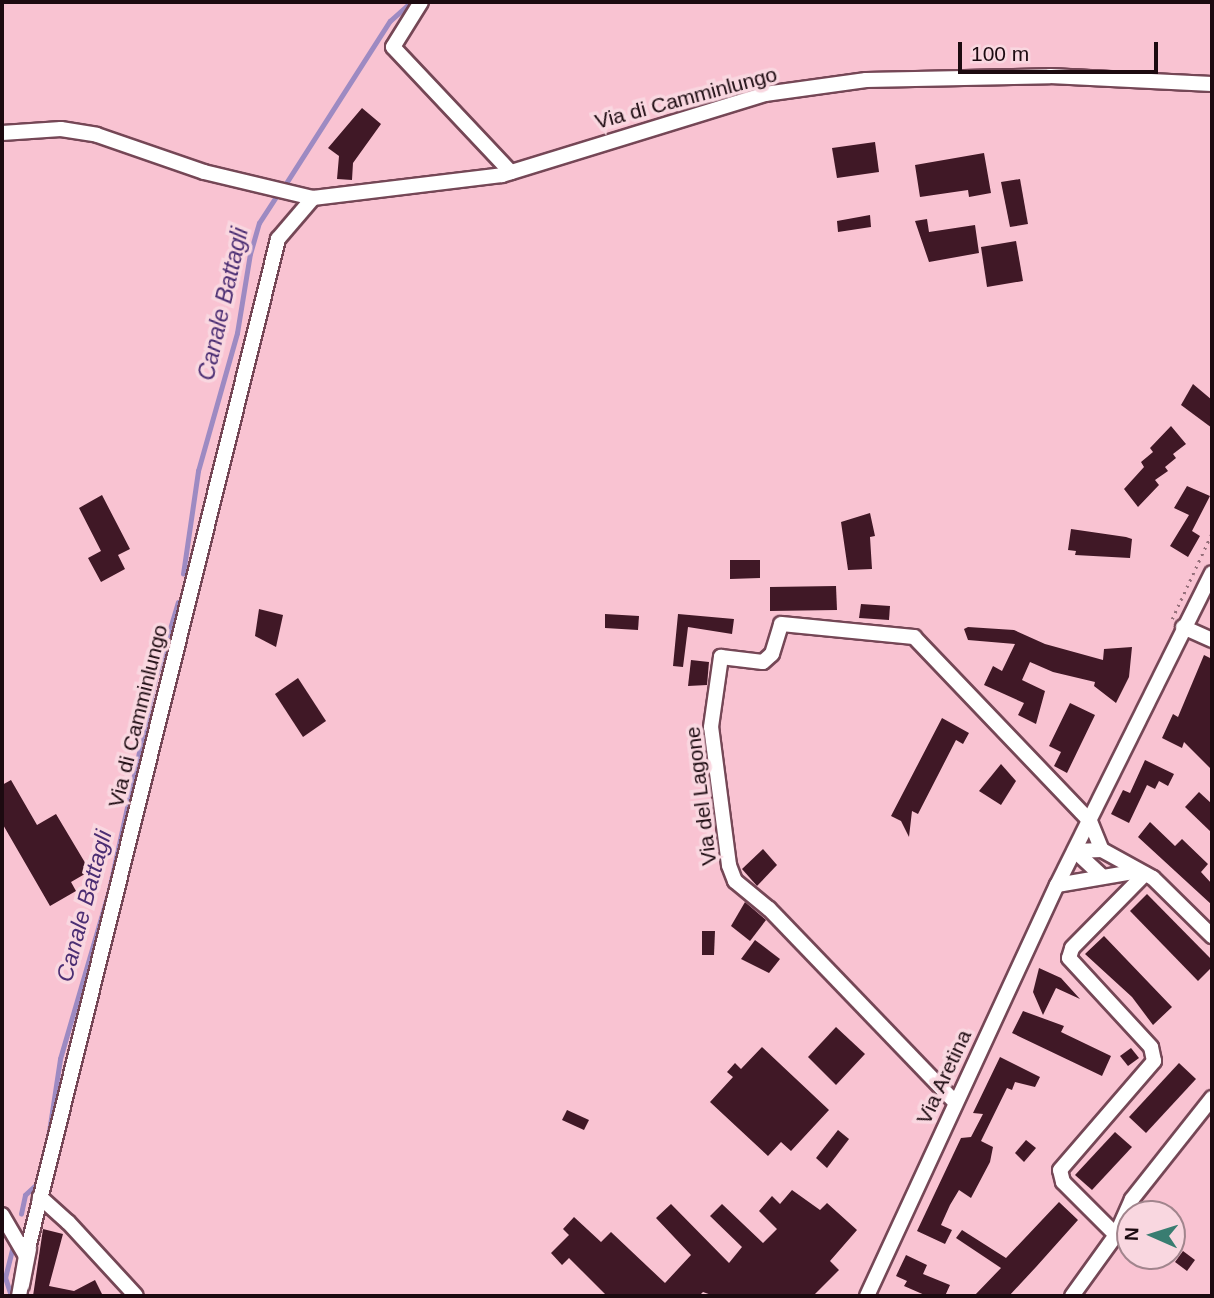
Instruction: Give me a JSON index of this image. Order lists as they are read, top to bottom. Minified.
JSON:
{"streets":{"street":["Via di Camminlungo","Via del Lagone","Via Aretina"]},"crossings":[["Via del Lagone","Via Aretina"]],"water":["Canale Battagli"],"scale_bar":"100 m","north":"left"}
